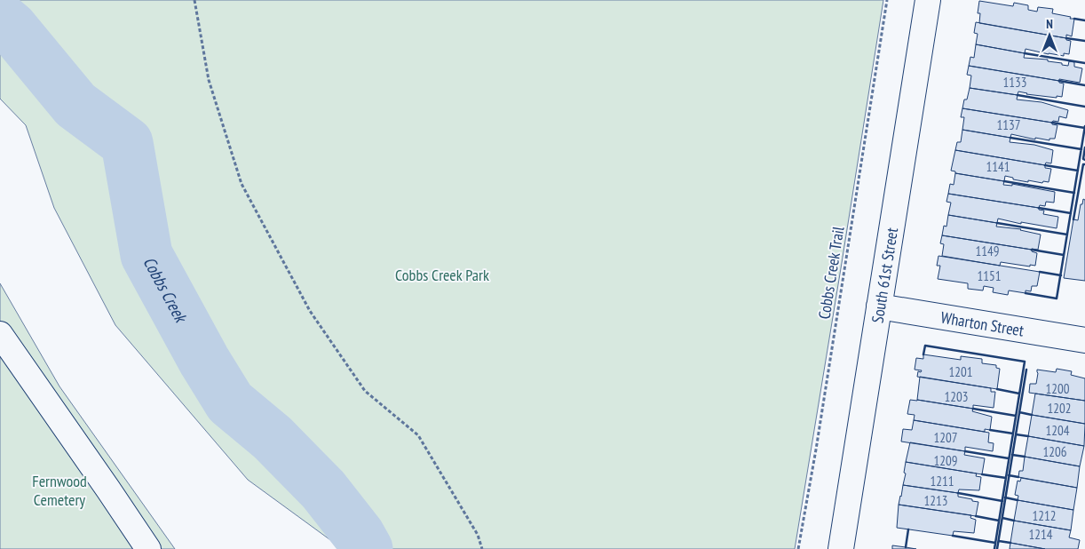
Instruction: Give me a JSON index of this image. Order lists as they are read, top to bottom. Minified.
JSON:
{"streets":{"street":["South 61st Street","Wharton Street"],"path":["Cobbs Creek Trail"]},"crossings":[["South 61st Street","Wharton Street"]],"water":["Cobbs Creek"],"parks":["Cobbs Creek Park","Fernwood Cemetery"],"house_numbers":["1133","1137","1141","1149","1151","1201","1200","1203","1202","1204","1207","1206","1209","1211","1213","1212","1214"],"north":"top"}
